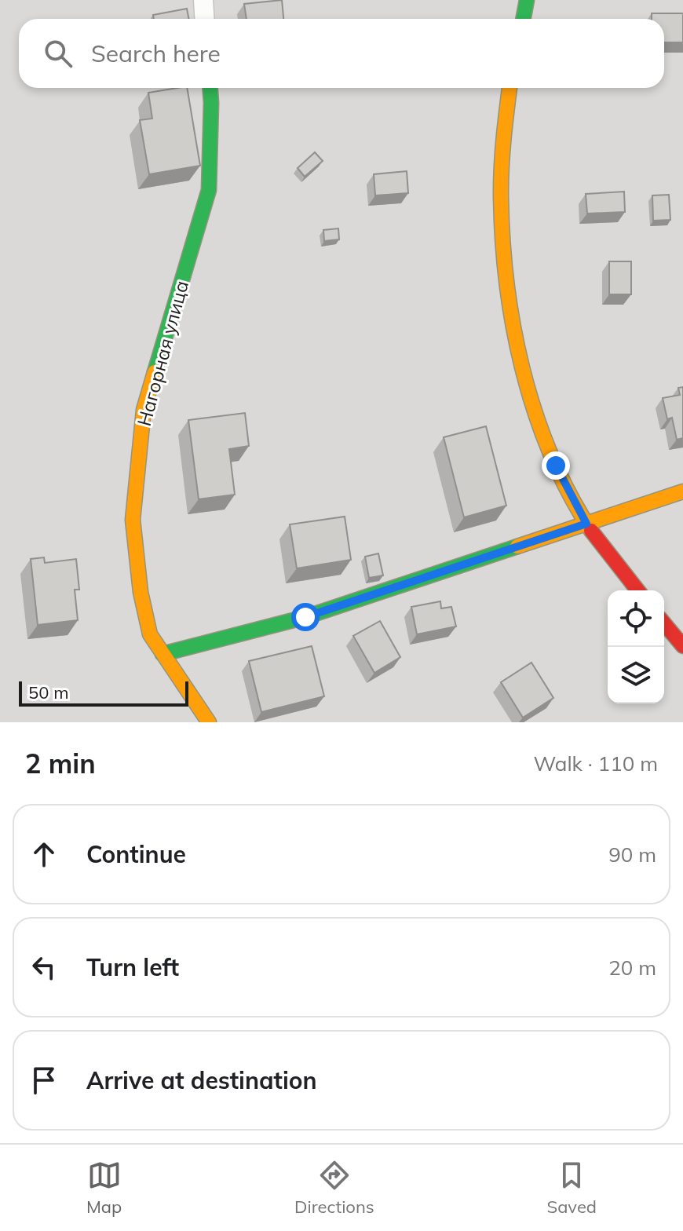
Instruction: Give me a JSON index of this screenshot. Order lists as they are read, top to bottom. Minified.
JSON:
{"streets":{"street":["Нагорная улица"]},"scale_bar":"50 m","page":{"search":"Search here","scale":"50 m","heading":["2 min","Walk · 110 m"],"list":[["Continue","90 m"],["Turn left","20 m"],"Arrive at destination"],"nav":["Map","Directions","Saved"]}}
